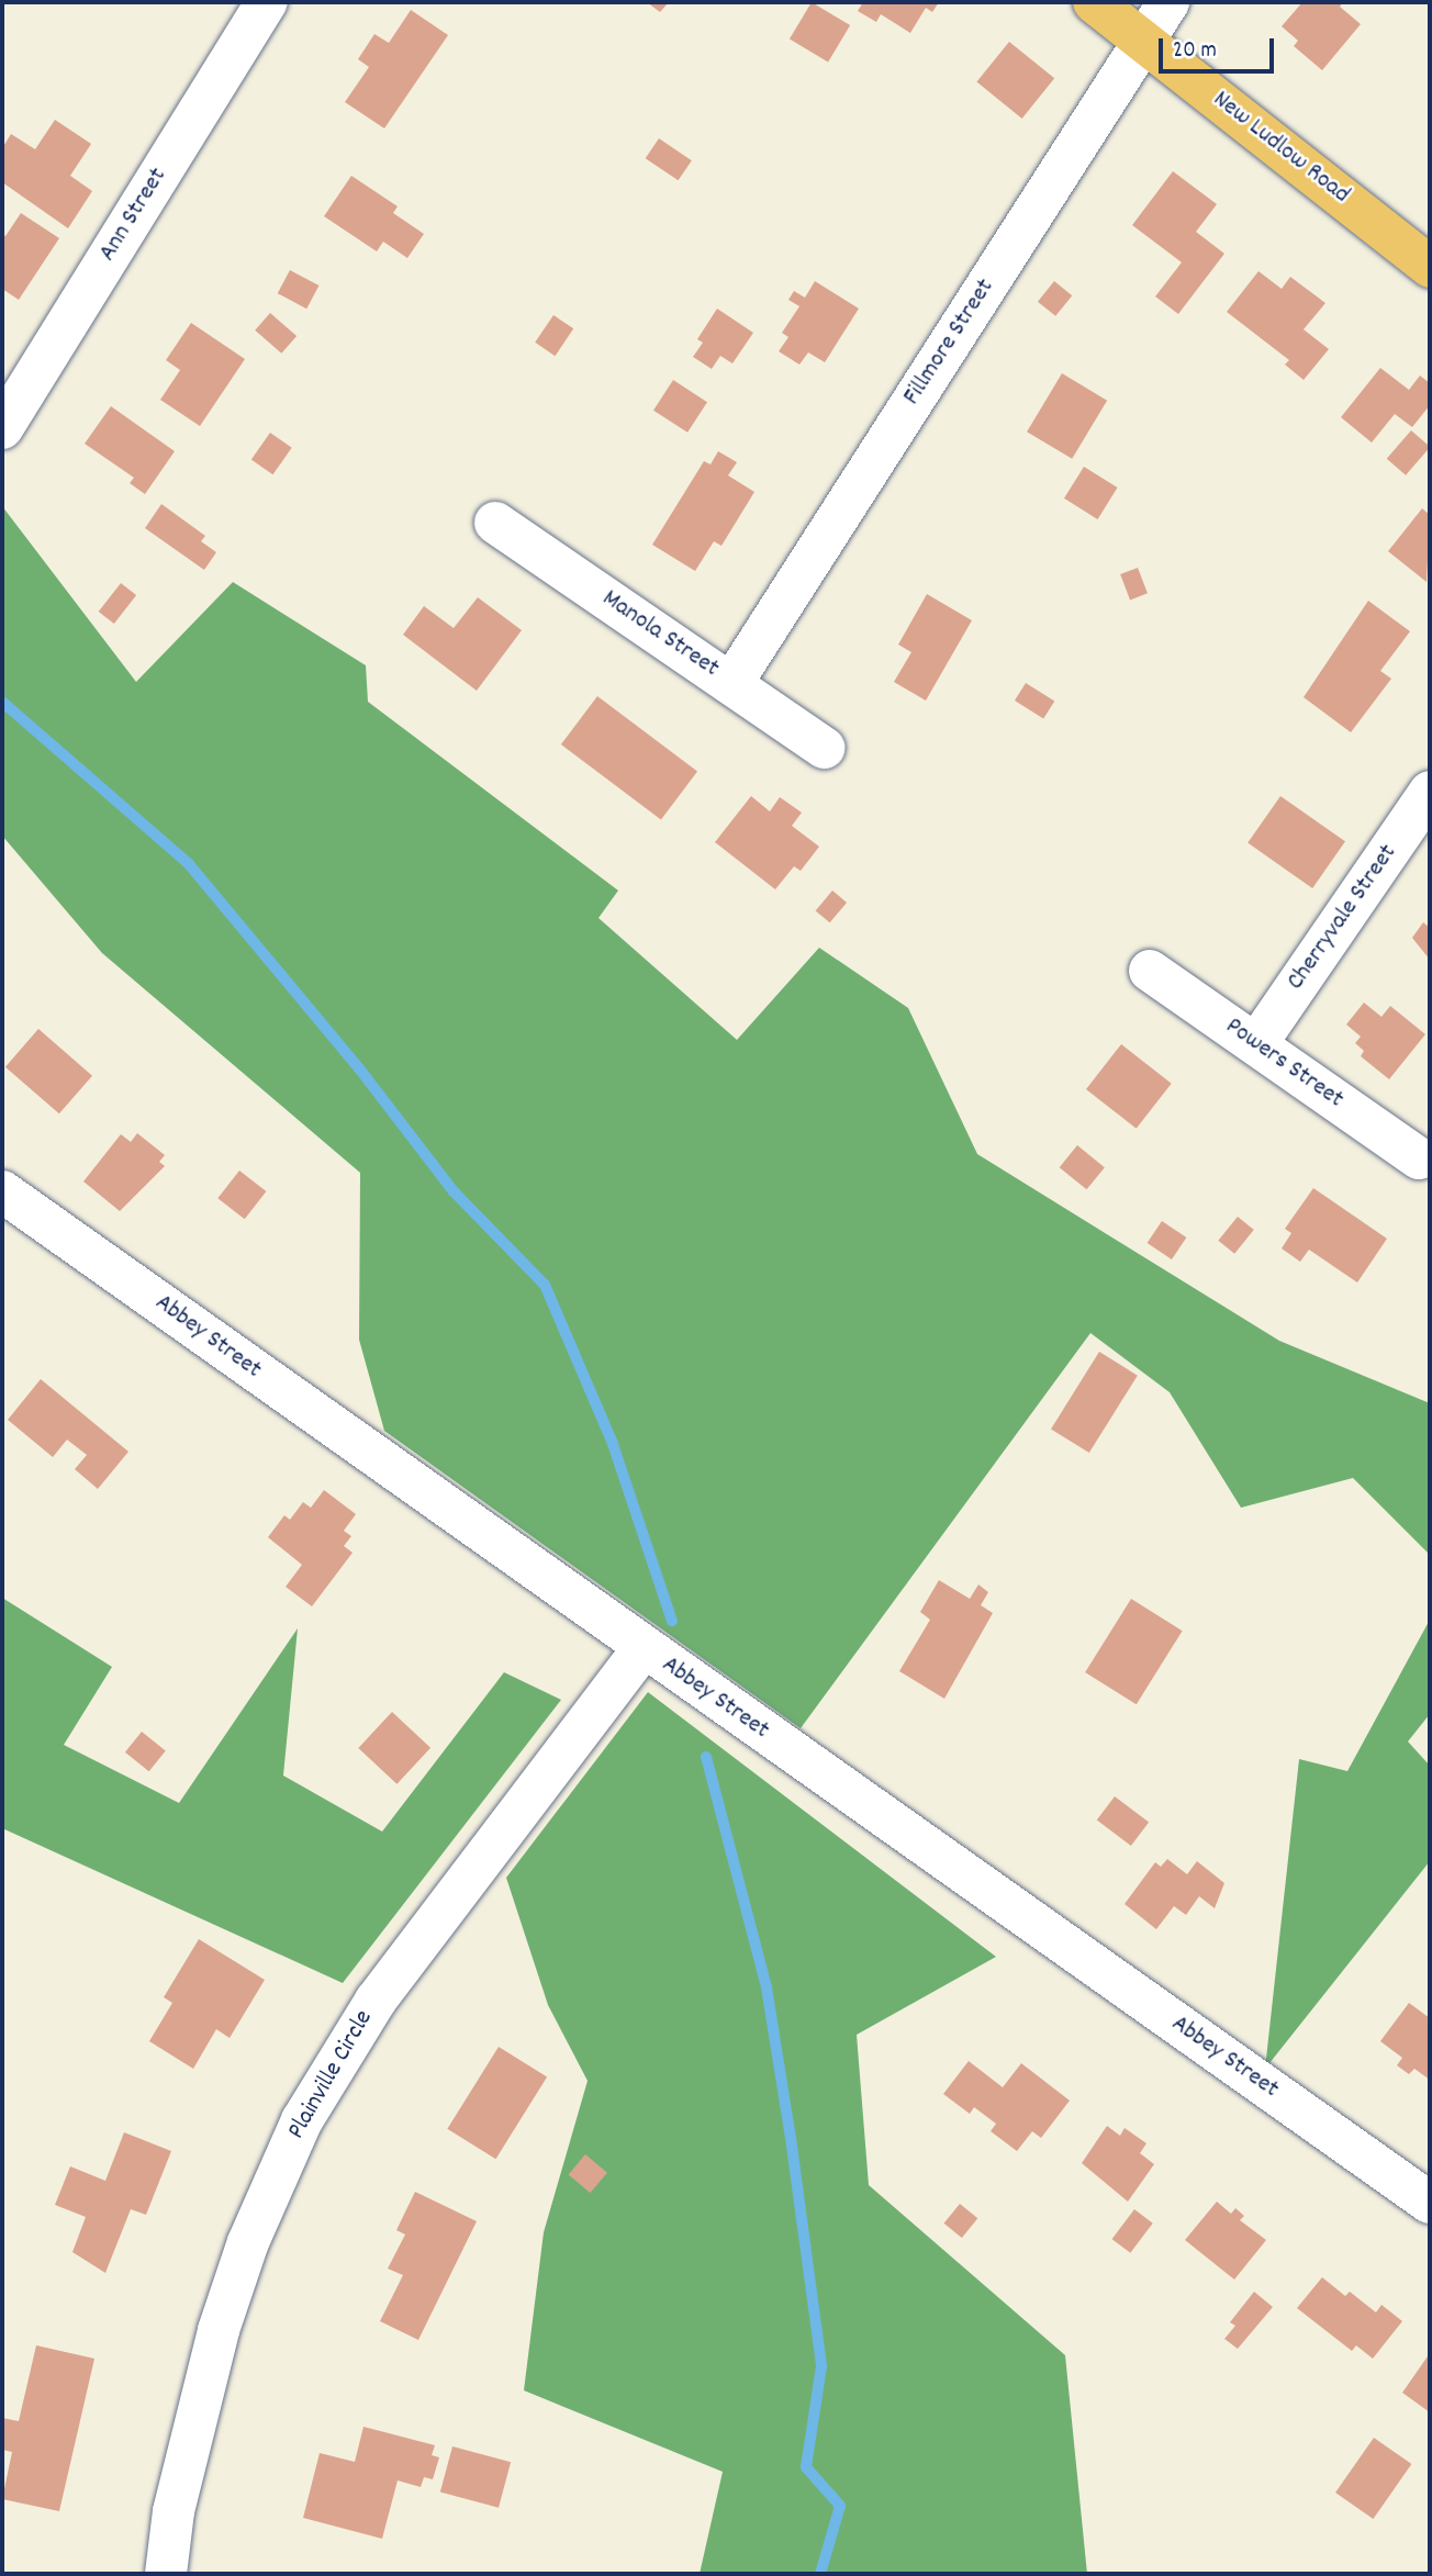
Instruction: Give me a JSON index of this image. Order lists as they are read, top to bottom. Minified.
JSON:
{"streets":{"main road":["New Ludlow Road"],"street":["Ann Street","Fillmore Street","Manola Street","Cherryvale Street","Powers Street","Abbey Street","Plainville Circle"]},"crossings":[["New Ludlow Road","Fillmore Street"],["Fillmore Street","Manola Street"],["Cherryvale Street","Powers Street"],["Abbey Street","Plainville Circle"]],"scale_bar":"20 m"}
